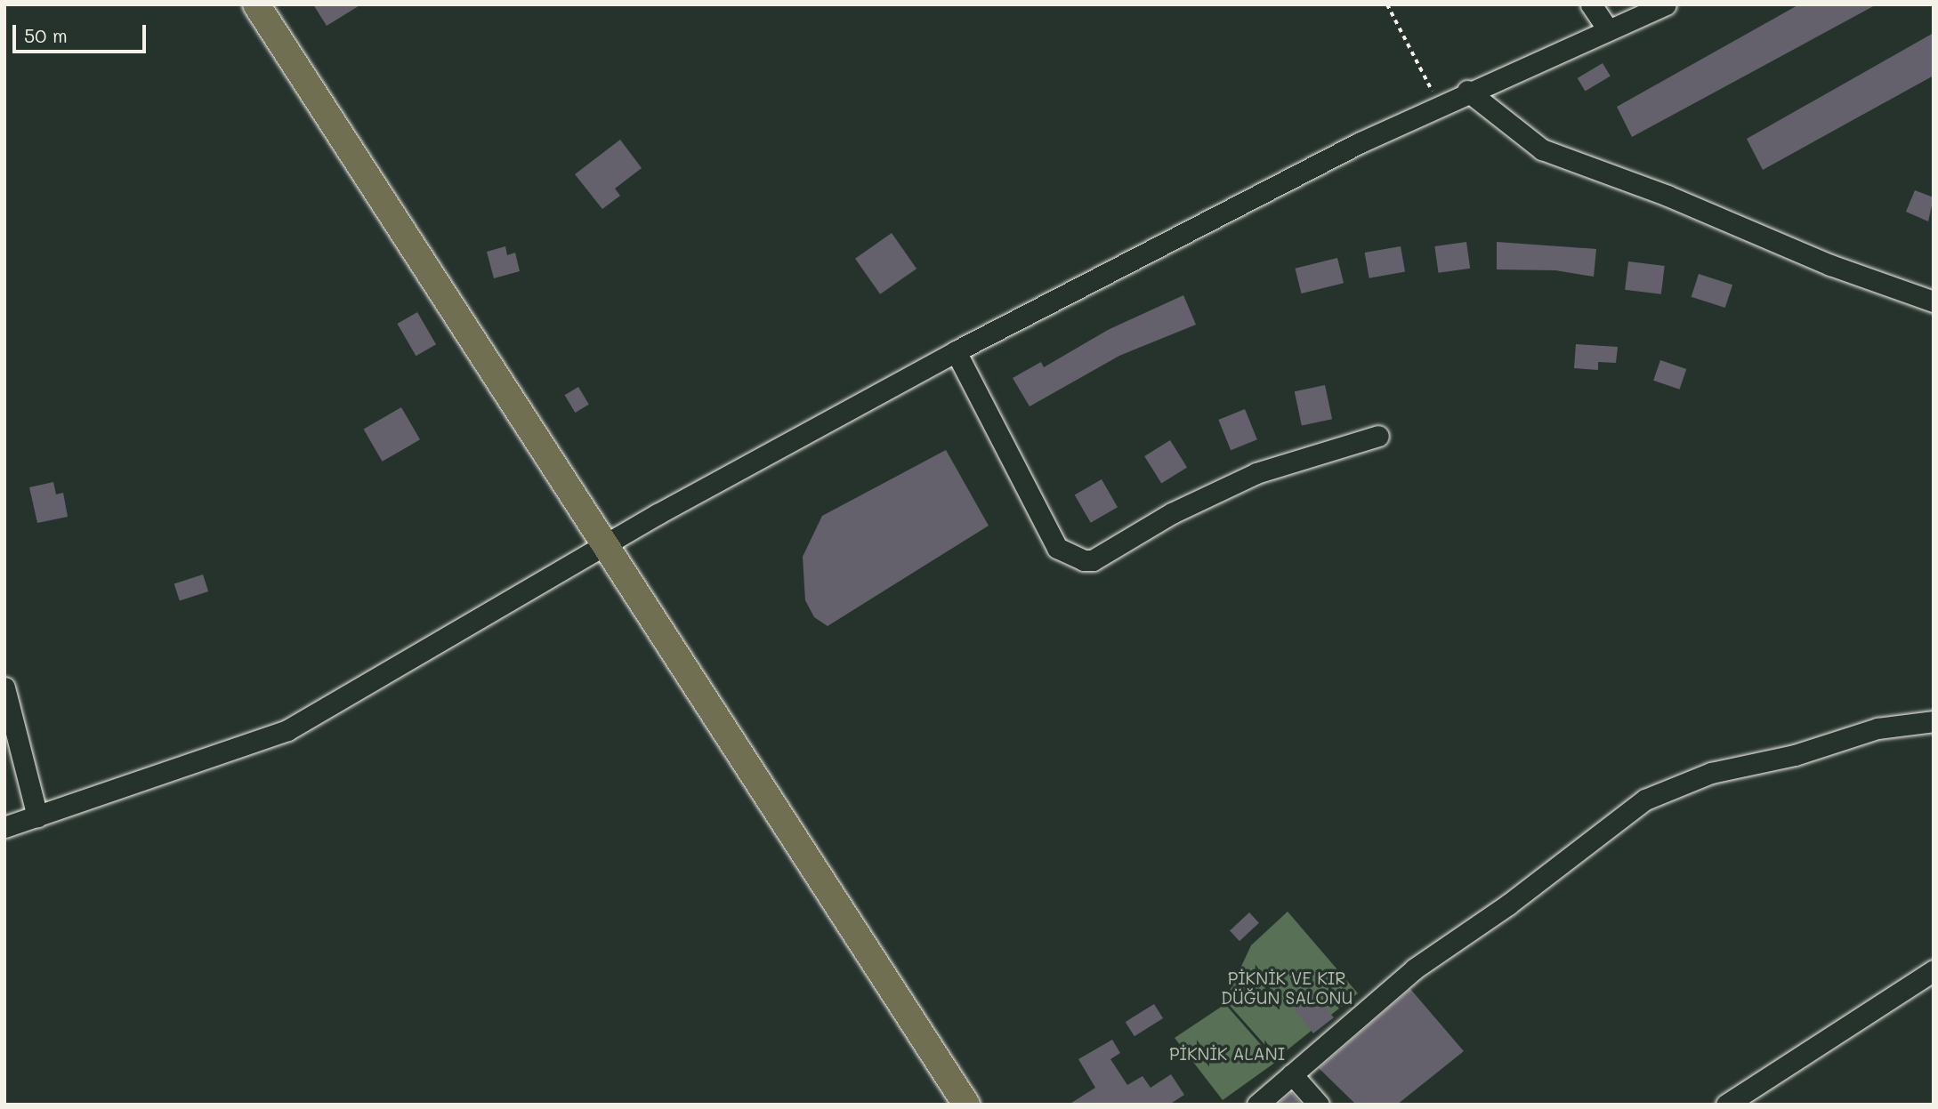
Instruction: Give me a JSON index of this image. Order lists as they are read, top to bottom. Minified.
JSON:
{"parks":["PİKNİK VE KIR DÜĞUN SALONU","PİKNİK ALANI"],"scale_bar":"50 m"}
